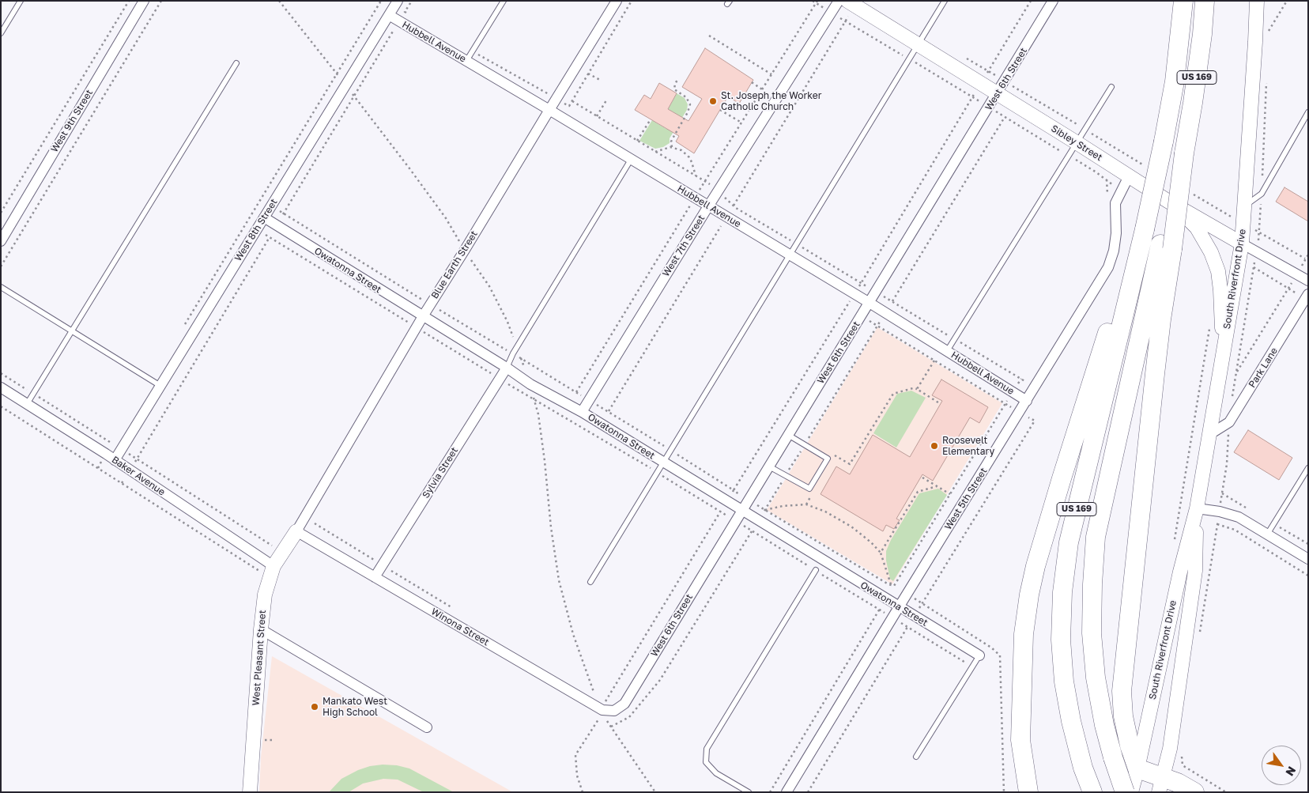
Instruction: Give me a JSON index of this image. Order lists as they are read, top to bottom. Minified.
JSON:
{"streets":{"highway":["US 169"],"main road":["Sibley Street","South Riverfront Drive","West Pleasant Street"],"street":["Hubbell Avenue","West 6th Street","West 9th Street","West 8th Street","West 7th Street","Blue Earth Street","Owatonna Street","Park Lane","Sylvia Street","Baker Avenue","West 5th Street","Winona Street"]},"crossings":[["Hubbell Avenue","West 6th Street"],["Hubbell Avenue","West 8th Street"],["Hubbell Avenue","West 7th Street"],["Hubbell Avenue","Blue Earth Street"],["Hubbell Avenue","West 5th Street"],["West 6th Street","Sibley Street"],["West 6th Street","Owatonna Street"],["West 6th Street","Winona Street"],["Sibley Street","South Riverfront Drive"],["Sibley Street","West 5th Street"],["West 8th Street","Owatonna Street"],["West 8th Street","Baker Avenue"],["West 7th Street","Owatonna Street"],["Blue Earth Street","Owatonna Street"],["Blue Earth Street","Winona Street"],["Blue Earth Street","West Pleasant Street"],["Owatonna Street","Sylvia Street"],["Owatonna Street","West 5th Street"],["South Riverfront Drive","Park Lane"],["Sylvia Street","Winona Street"],["Baker Avenue","West Pleasant Street"],["Winona Street","West Pleasant Street"]],"places":["St. Joseph the Worker Catholic Church","Roosevelt Elementary","Mankato West High School"],"north":"bottom right"}
